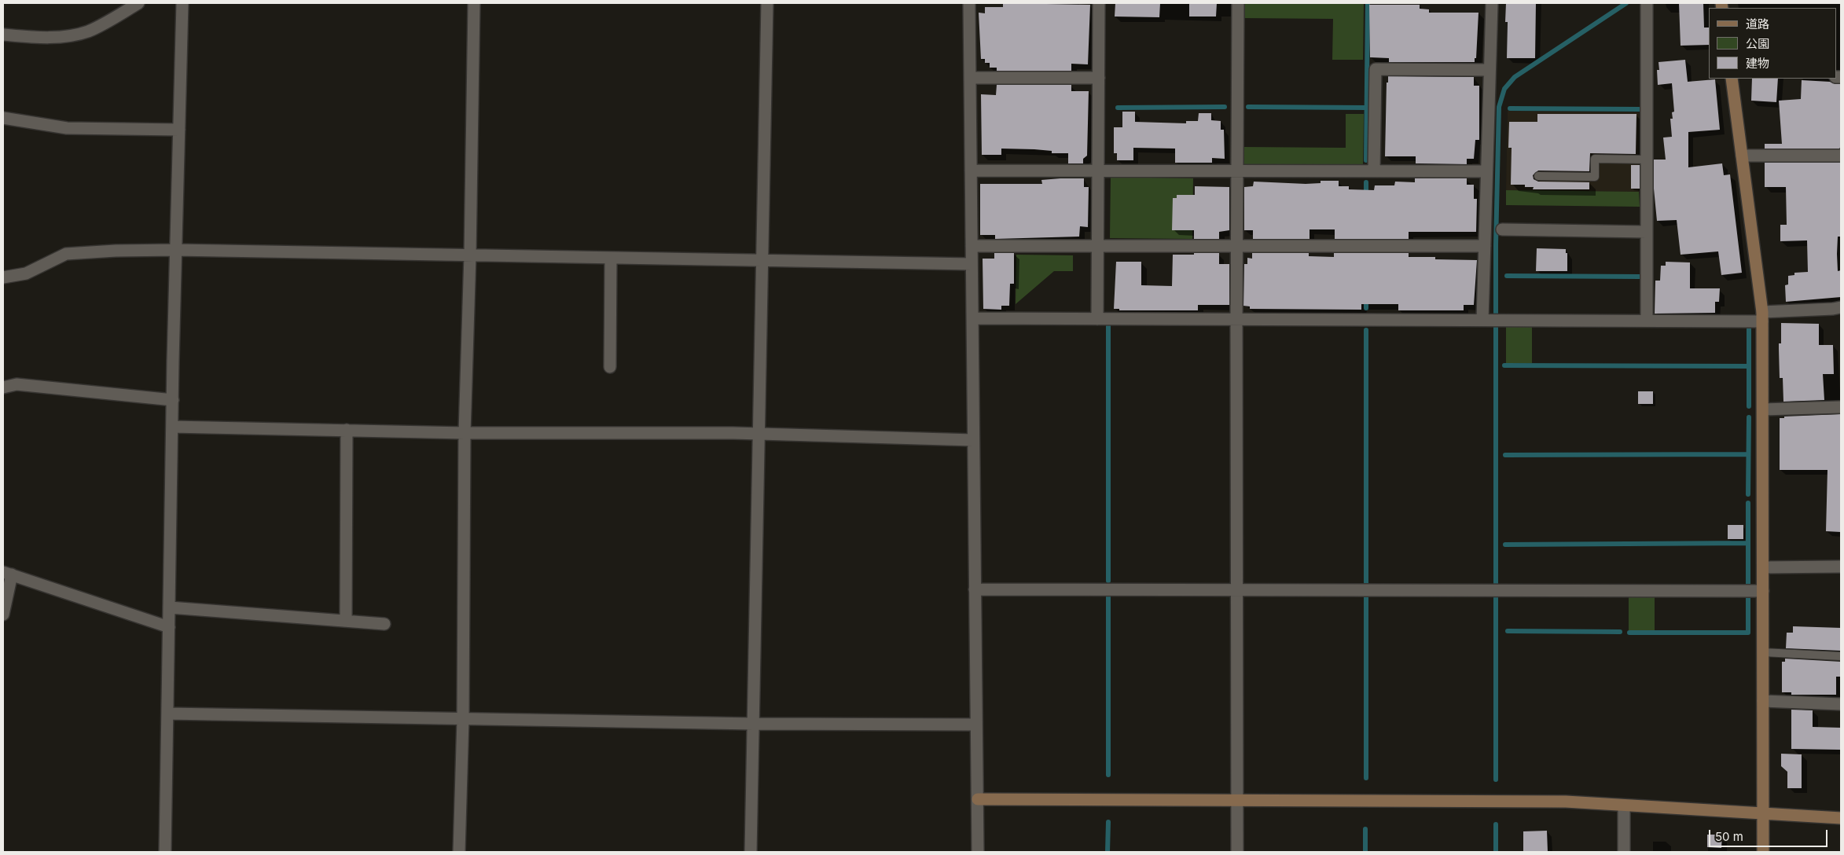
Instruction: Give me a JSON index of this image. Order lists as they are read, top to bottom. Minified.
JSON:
{"legend":["道路","公園","建物"],"scale_bar":"50 m"}
